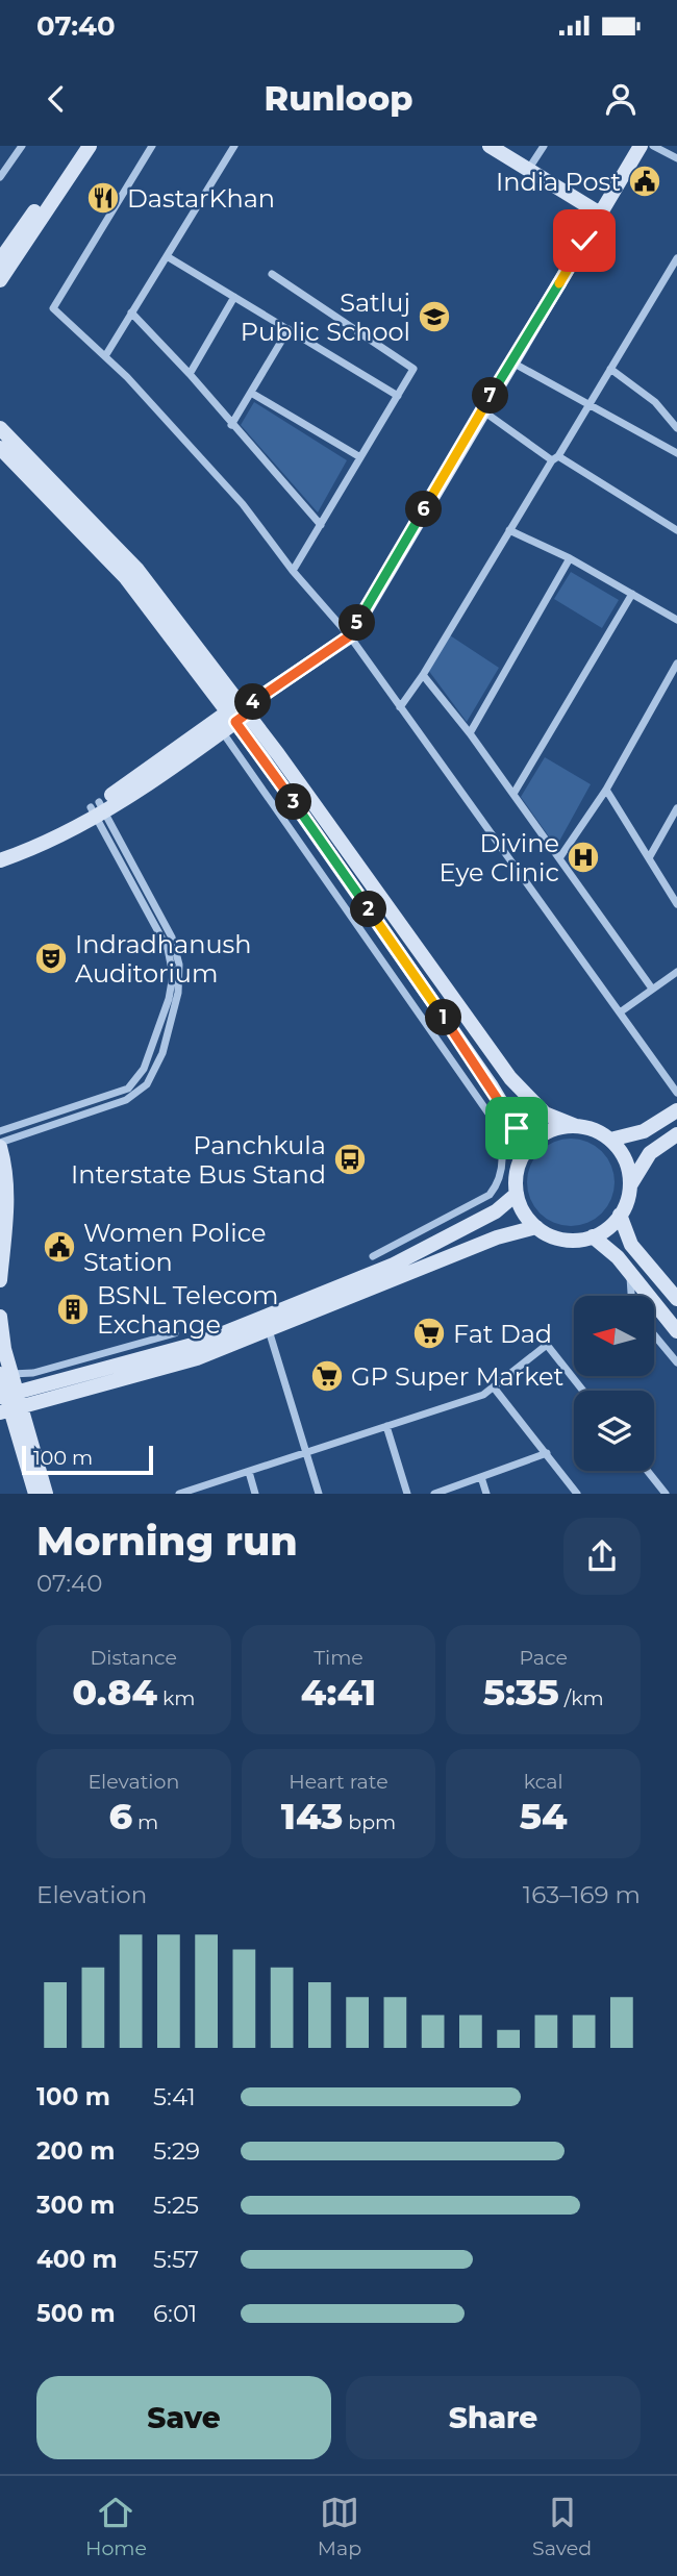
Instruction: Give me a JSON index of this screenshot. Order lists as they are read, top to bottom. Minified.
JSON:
{"places":{"public building":["India Post","Women Police Station"],"restaurant":["DastarKhan"],"school or university":["Satluj Public School"],"hospital":["Divine Eye Clinic"],"theatre":["Indradhanush Auditorium"],"bus stop":["Panchkula Interstate Bus Stand"],"building":["BSNL Telecom Exchange"],"supermarket":["Fat Dad","GP Super Market"]},"scale_bar":"100 m","north":"left","page":{"status":"07:40","header":"Runloop","pins":["7","6","5","4","3","2","1"],"scale":"100 m","heading":["Morning run","07:40"],"stats":[["Distance","0.84 km"],["Time","4:41"],["Pace","5:35 /km"],["Elevation","6 m"],["Heart rate","143 bpm"],["kcal","54"]],"chart":["Elevation","163–169 m"],"list":[{"name":"100 m","note":"5:41"},{"name":"200 m","note":"5:29"},{"name":"300 m","note":"5:25"},{"name":"400 m","note":"5:57"},{"name":"500 m","note":"6:01"}],"buttons":["Save","Share"],"tabs":["Home","Map","Saved"]}}
